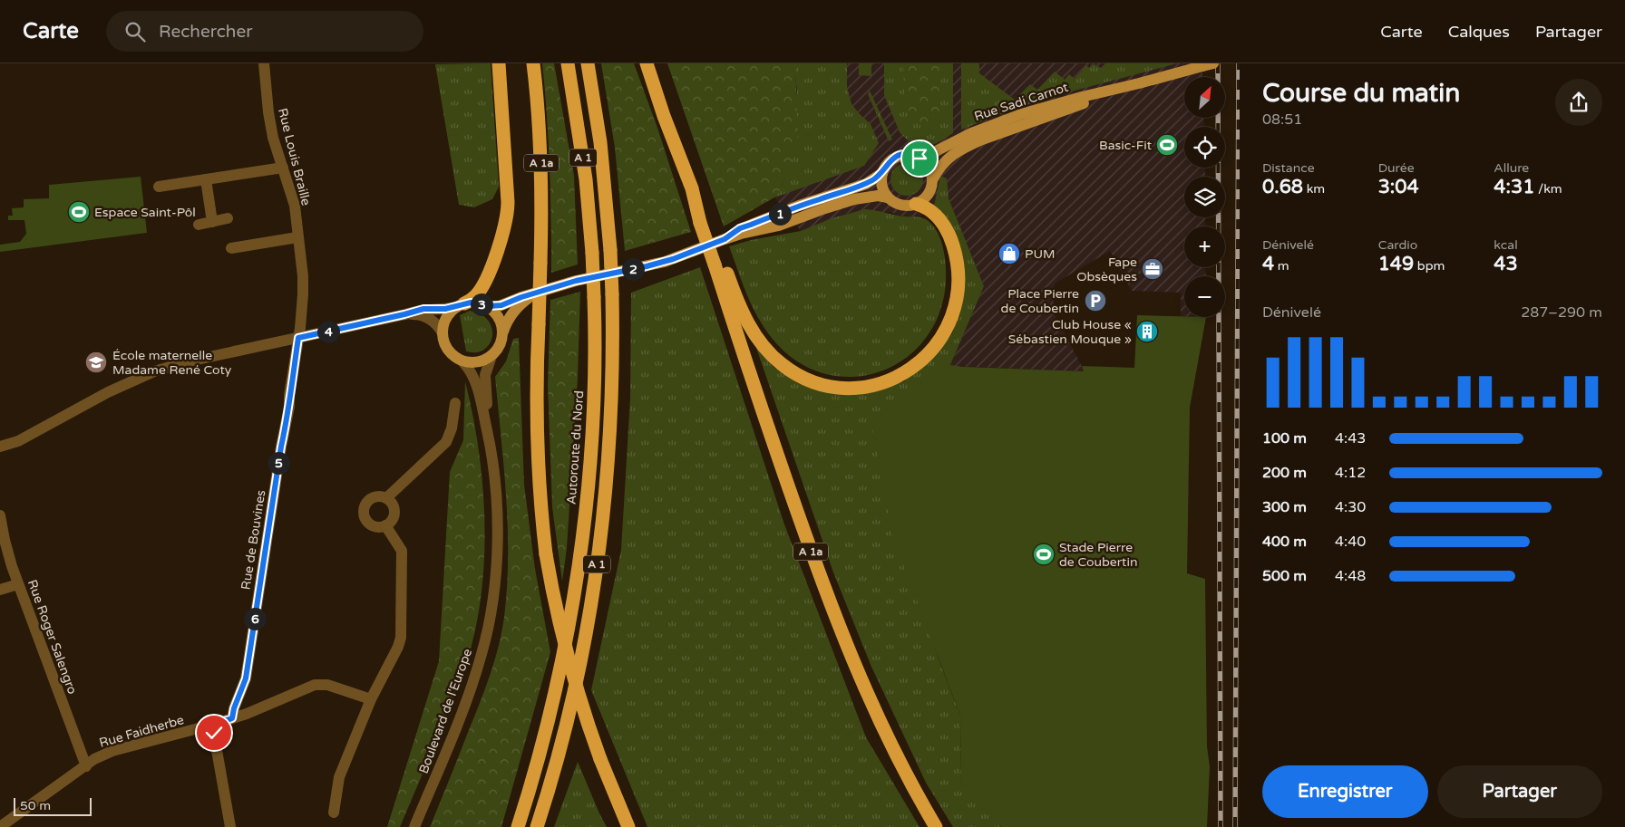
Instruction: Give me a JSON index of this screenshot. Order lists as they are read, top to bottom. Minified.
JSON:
{"streets":{"highway":["A 1","A 1a","Autoroute du Nord"],"main road":["Rue Sadi Carnot"],"street":["Rue Louis Braille","Rue de Bouvines","Rue Roger Salengro","Boulevard de l'Europe","Rue Faidherbe"]},"crossings":[["Rue Louis Braille","Rue de Bouvines"],["Rue de Bouvines","Rue Faidherbe"],["Rue Roger Salengro","Rue Faidherbe"]],"places":{"sports":["Basic-Fit","Espace Saint-Pôl","Stade Pierre de Coubertin"],"shop":["PUM"],"office":["Fape Obsèques"],"parking":["Place Pierre de Coubertin"],"building":["Club House « Sébastien Mouque »"],"school or university":["École maternelle Madame René Coty"]},"scale_bar":"50 m","north":"top right","page":{"header":"Carte","search":"Rechercher","nav":["Carte","Calques","Partager"],"heading":["Course du matin","08:51"],"map_buttons":["+","−"],"stats":[["Distance","0.68 km"],["Durée","3:04"],["Allure","4:31 /km"],["Dénivelé","4 m"],["Cardio","149 bpm"],["kcal","43"]],"pins":["1","2","3","4","5","6"],"chart":["Dénivelé","287–290 m"],"list":[{"name":"100 m","note":"4:43"},{"name":"200 m","note":"4:12"},{"name":"300 m","note":"4:30"},{"name":"400 m","note":"4:40"},{"name":"500 m","note":"4:48"}],"buttons":["Enregistrer","Partager"],"scale":"50 m"}}
